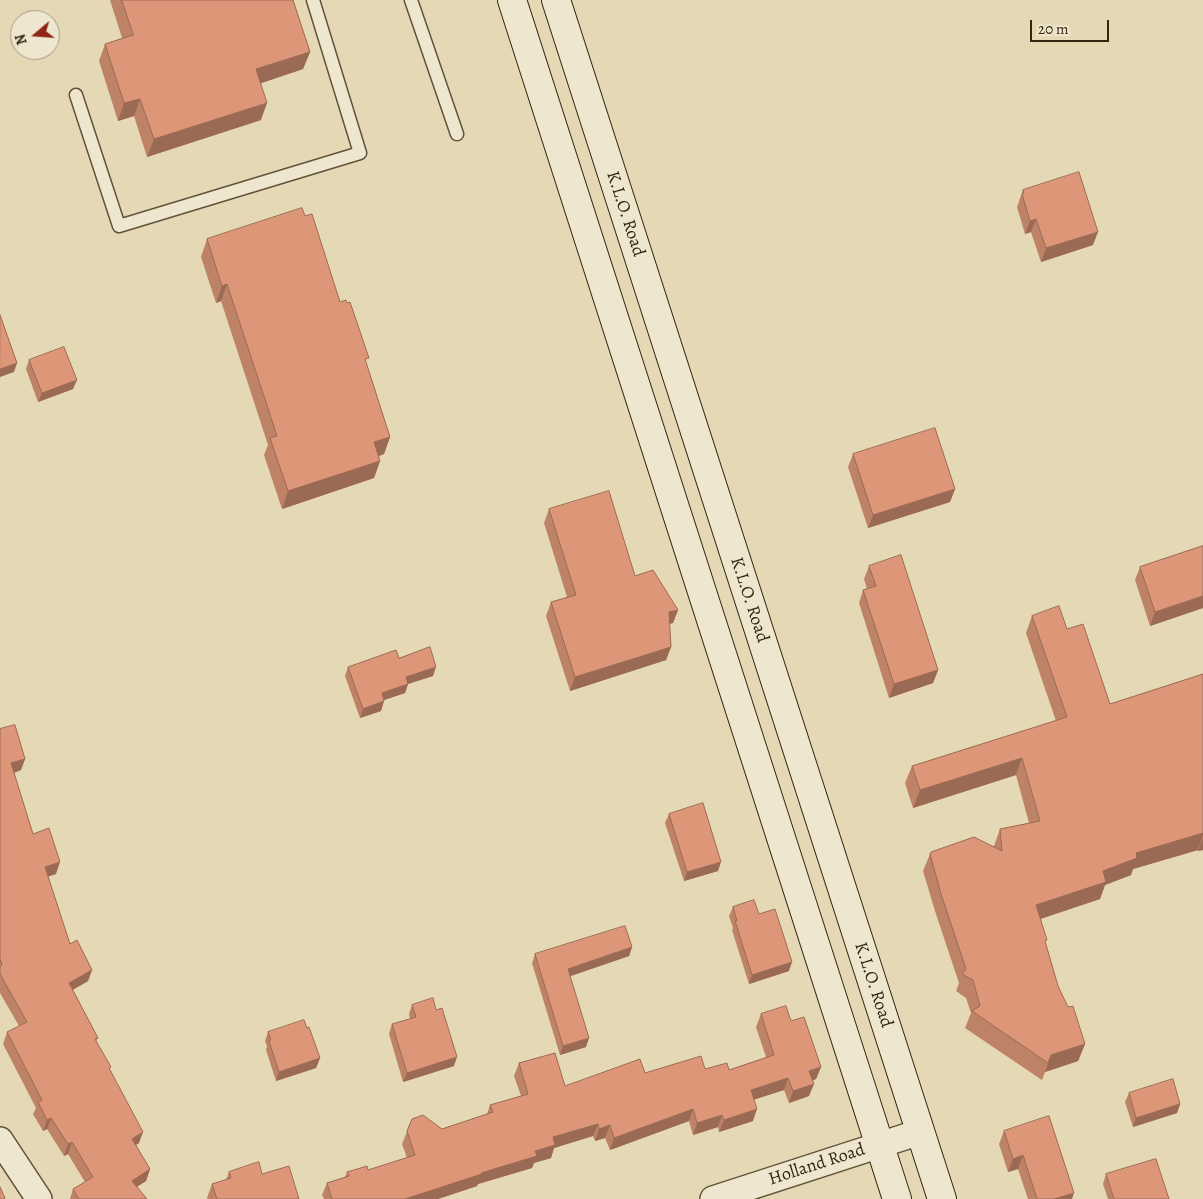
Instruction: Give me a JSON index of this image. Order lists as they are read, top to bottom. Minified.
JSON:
{"streets":{"main road":["K.L.O. Road"],"street":["Holland Road"]},"crossings":[["K.L.O. Road","Holland Road"]],"scale_bar":"20 m","north":"left"}
